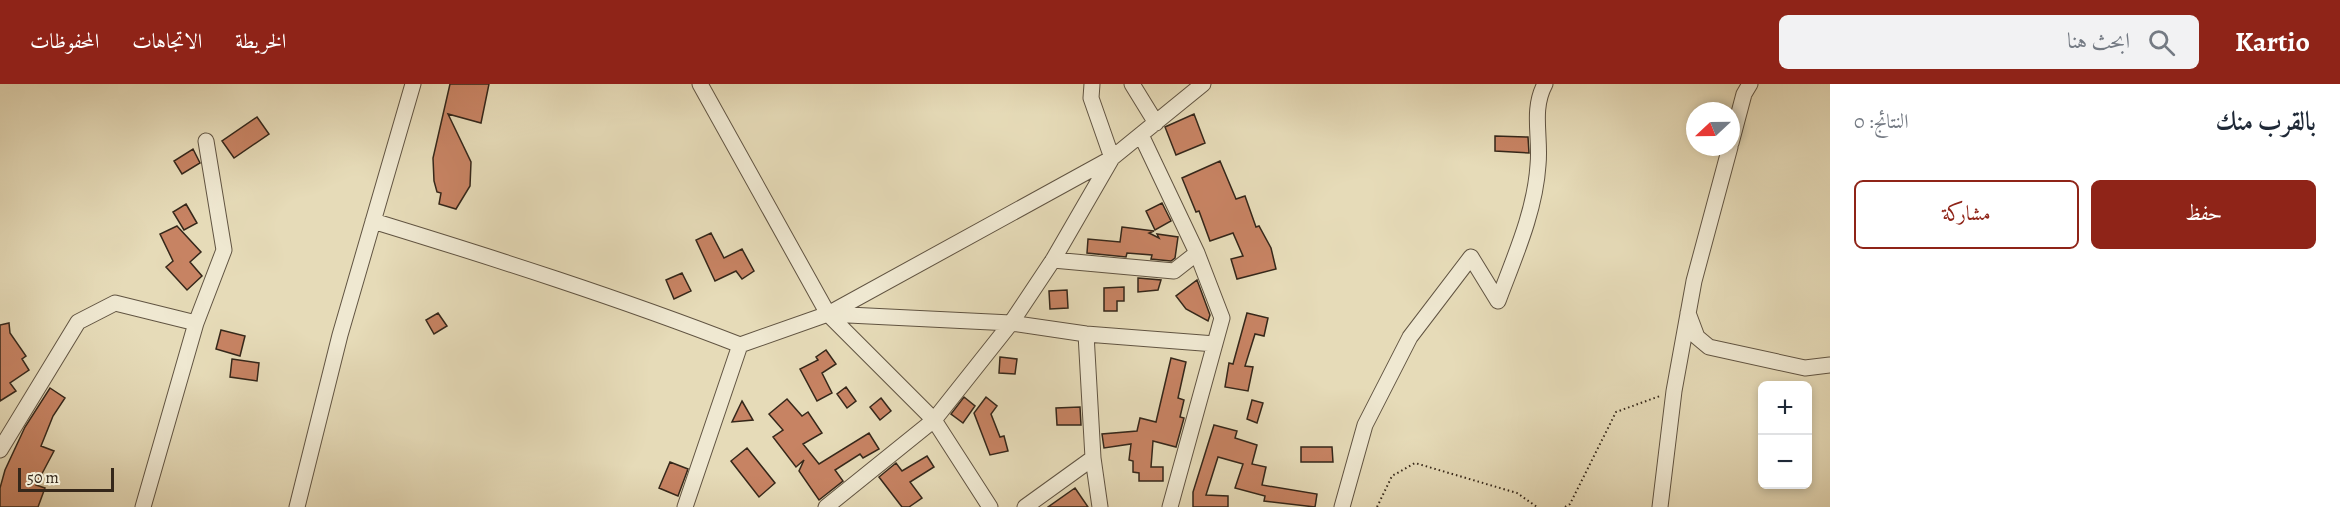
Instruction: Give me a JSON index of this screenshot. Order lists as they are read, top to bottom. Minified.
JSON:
{"scale_bar":"50 m","north":"left","page":{"header":"Kartio","search":"ابحث هنا","nav":["الخريطة","الاتجاهات","المحفوظات"],"heading":["بالقرب منك","النتائج: 0"],"buttons":["حفظ","مشاركة"],"map_buttons":["+","−"],"scale":"50 m"}}
